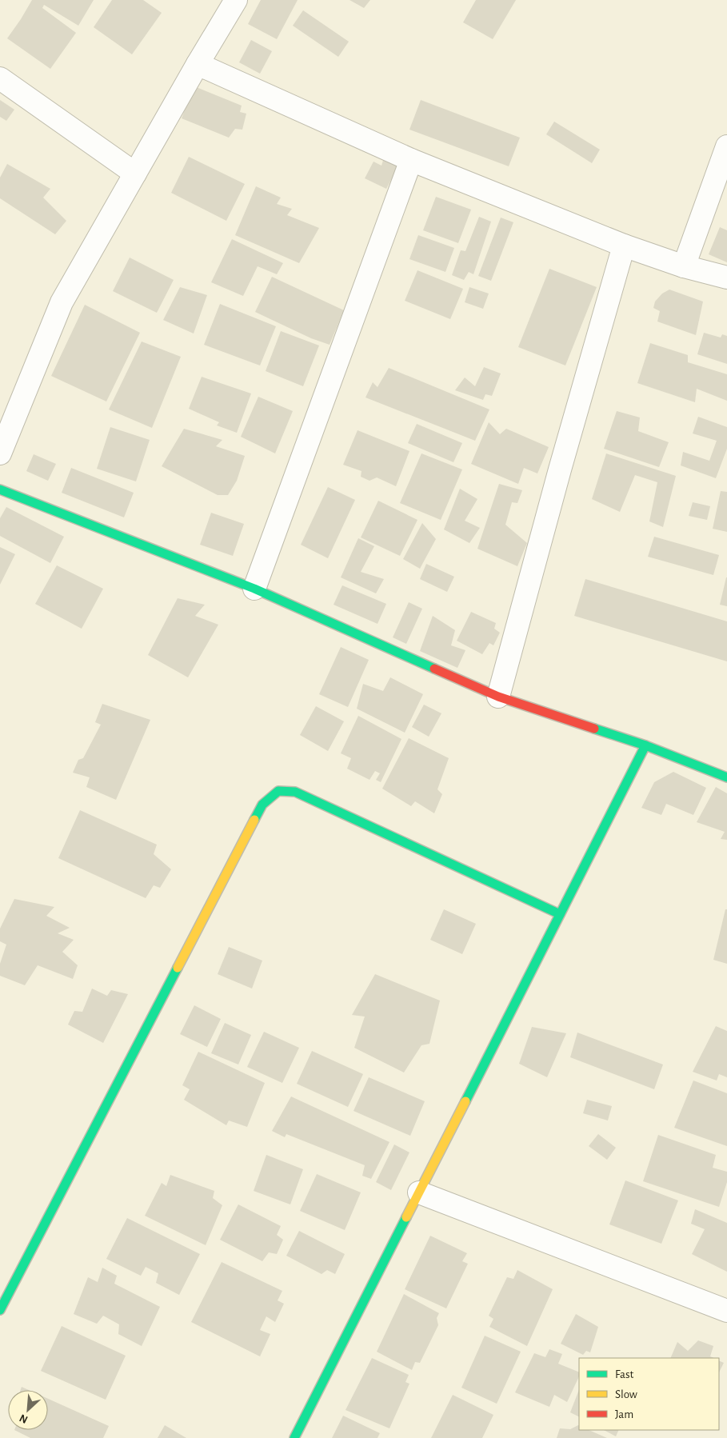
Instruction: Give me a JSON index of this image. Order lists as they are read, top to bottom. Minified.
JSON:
{"legend":["Fast","Slow","Jam"],"north":"bottom left"}
